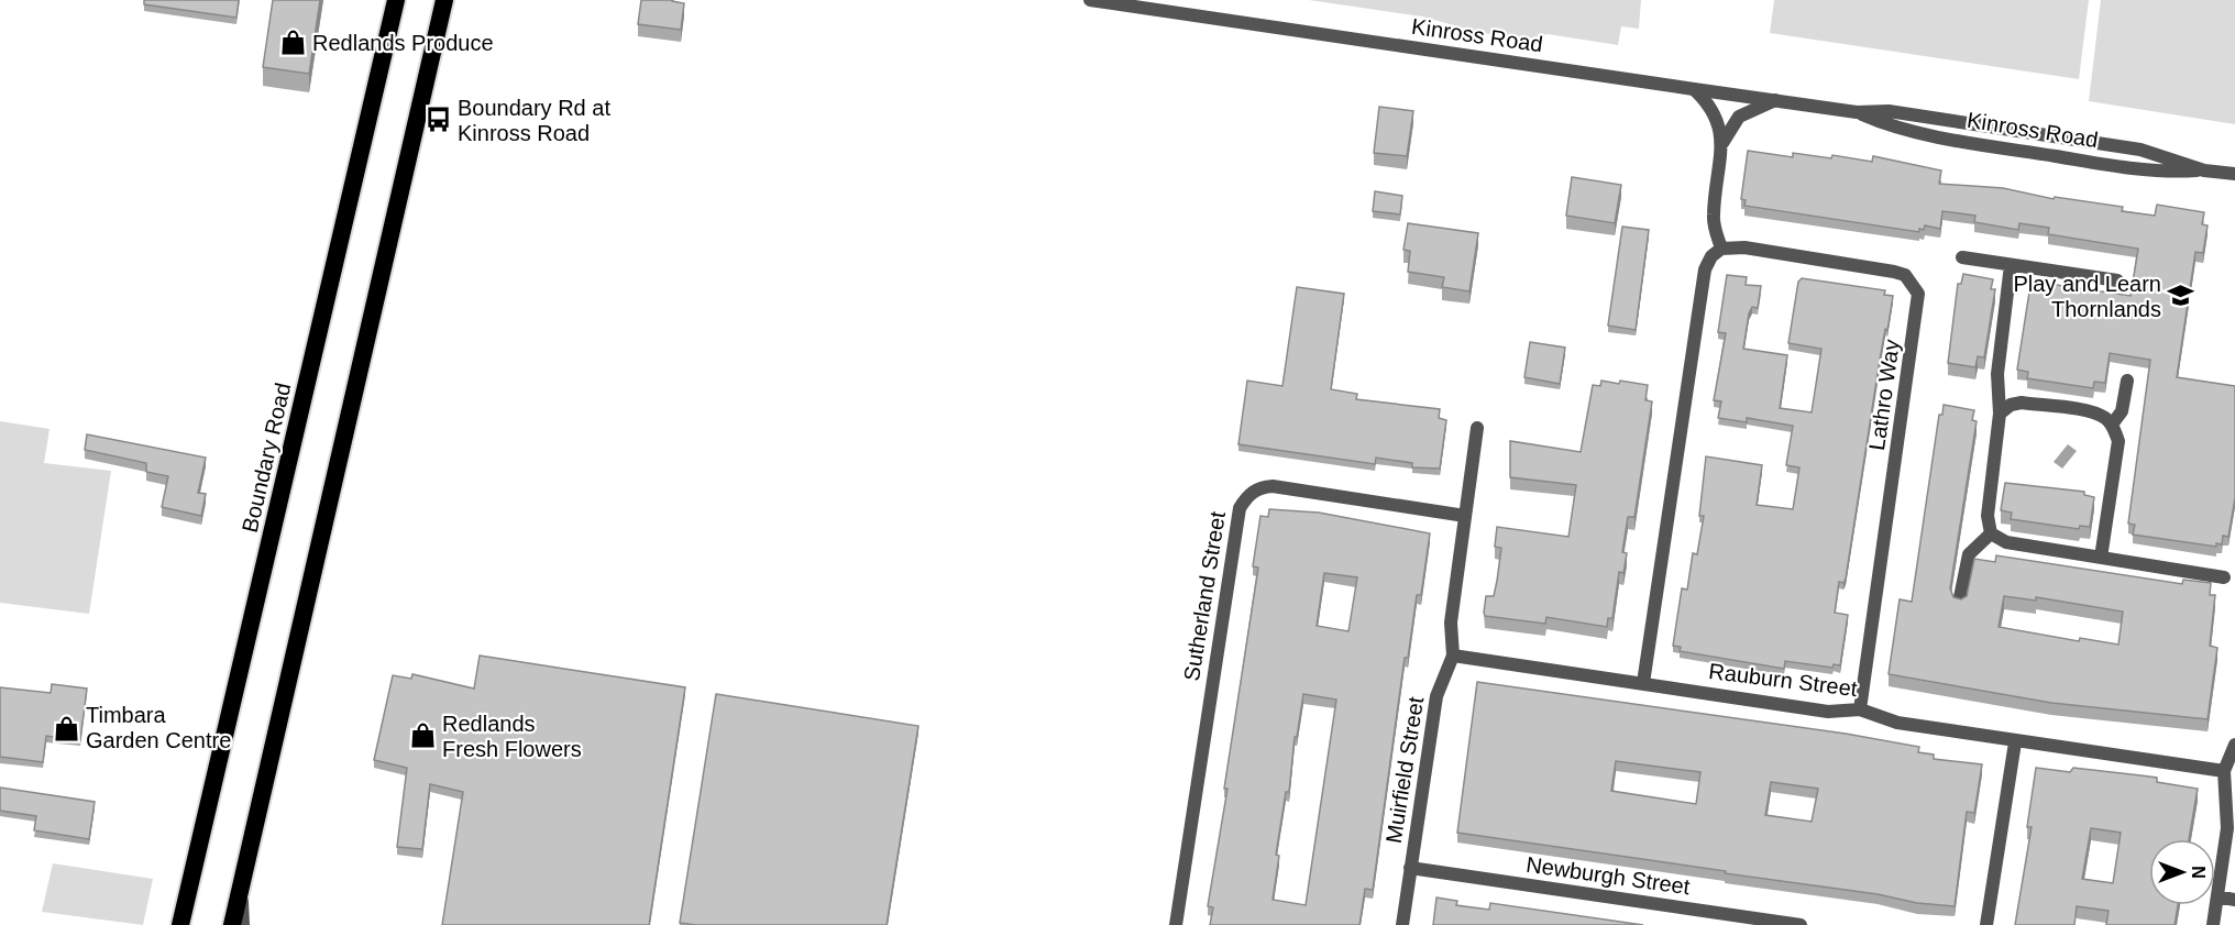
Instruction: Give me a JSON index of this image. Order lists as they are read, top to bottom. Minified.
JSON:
{"streets":{"highway":["Boundary Road"],"street":["Kinross Road","Lathro Way","Sutherland Street","Rauburn Street","Muirfield Street","Newburgh Street"]},"crossings":[["Lathro Way","Rauburn Street"],["Sutherland Street","Muirfield Street"],["Rauburn Street","Muirfield Street"],["Muirfield Street","Newburgh Street"]],"places":{"shop":["Redlands Produce","Timbara Garden Centre","Redlands Fresh Flowers"],"bus stop":["Boundary Rd at Kinross Road"],"school or university":["Play and Learn Thornlands"]},"north":"right"}
